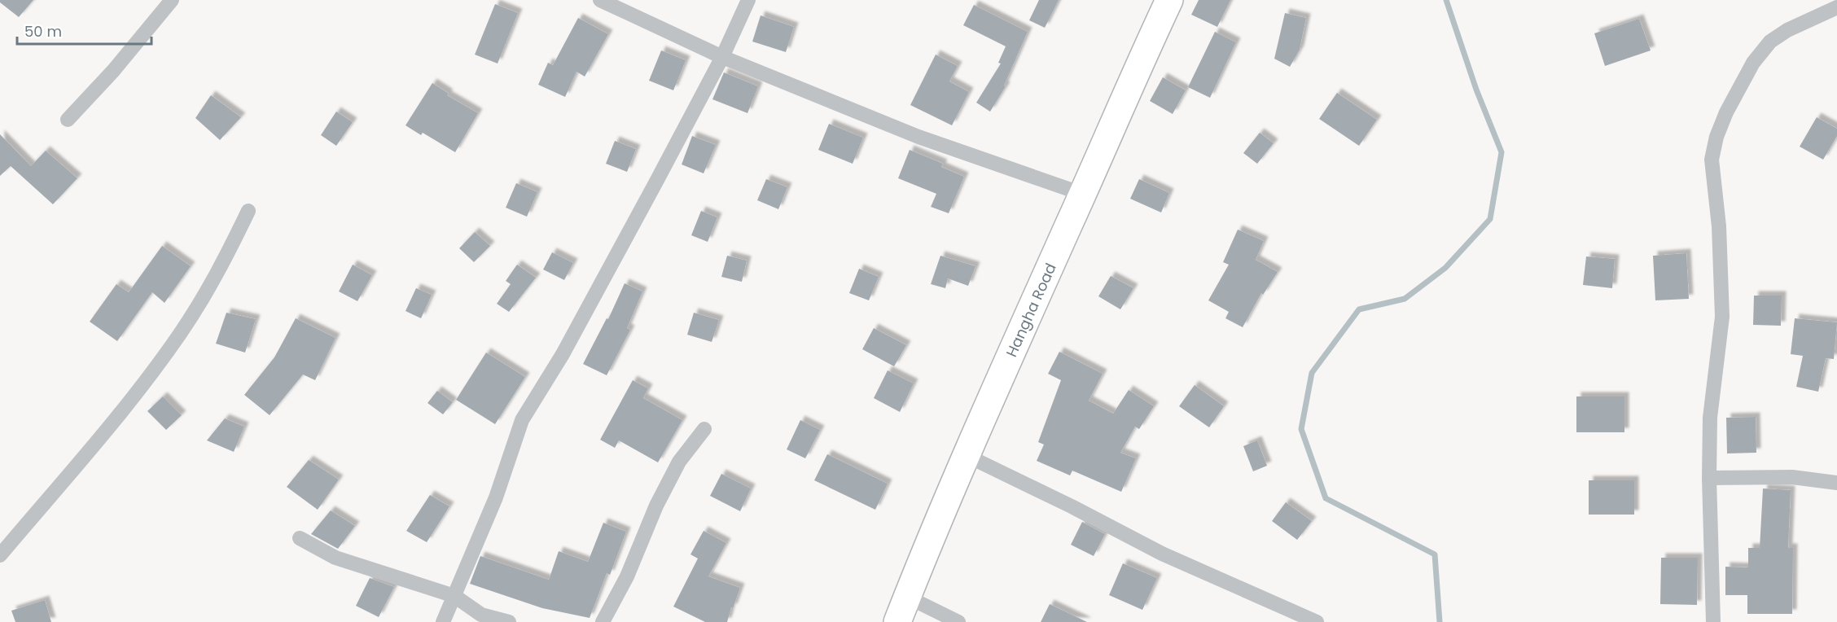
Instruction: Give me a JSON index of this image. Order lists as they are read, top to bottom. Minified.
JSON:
{"streets":{"highway":["Hangha Road"]},"scale_bar":"50 m"}
